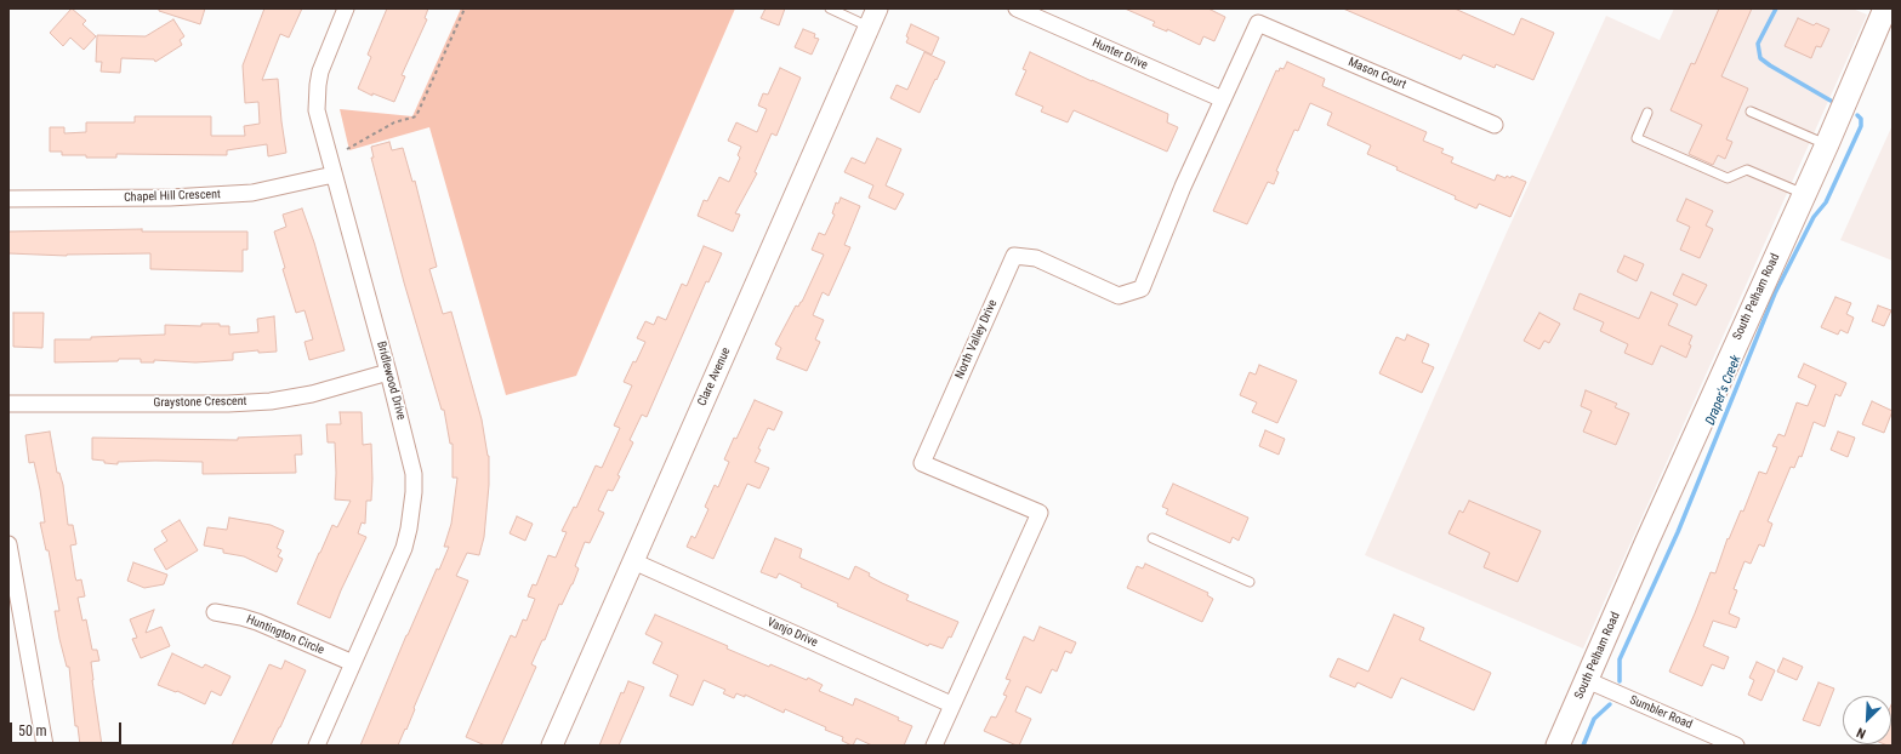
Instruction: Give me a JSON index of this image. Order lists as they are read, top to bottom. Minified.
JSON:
{"streets":{"main road":["South Pelham Road"],"street":["Hunter Drive","Mason Court","Chapel Hill Crescent","North Valley Drive","Clare Avenue","Bridlewood Drive","Graystone Crescent","Vanjo Drive","Huntington Circle","Sumbler Road"]},"crossings":[["Hunter Drive","North Valley Drive"],["Mason Court","North Valley Drive"],["Chapel Hill Crescent","Bridlewood Drive"],["South Pelham Road","Sumbler Road"],["North Valley Drive","Vanjo Drive"],["Clare Avenue","Vanjo Drive"],["Bridlewood Drive","Graystone Crescent"],["Bridlewood Drive","Huntington Circle"]],"water":["Draper's Creek"],"scale_bar":"50 m","north":"bottom left"}
